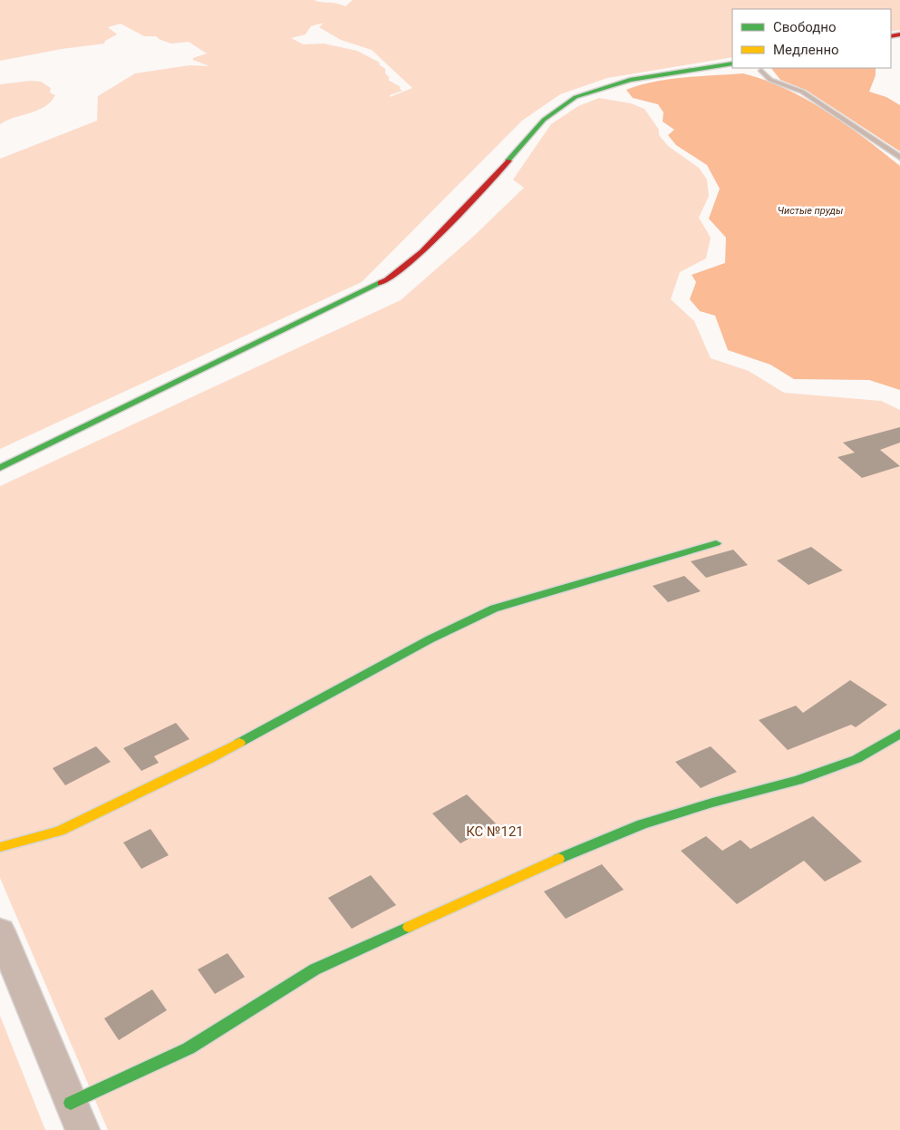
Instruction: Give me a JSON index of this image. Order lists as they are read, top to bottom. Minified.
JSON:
{"water":["Чистые пруды"],"parks":["КС №121"],"legend":["Свободно","Медленно"]}
